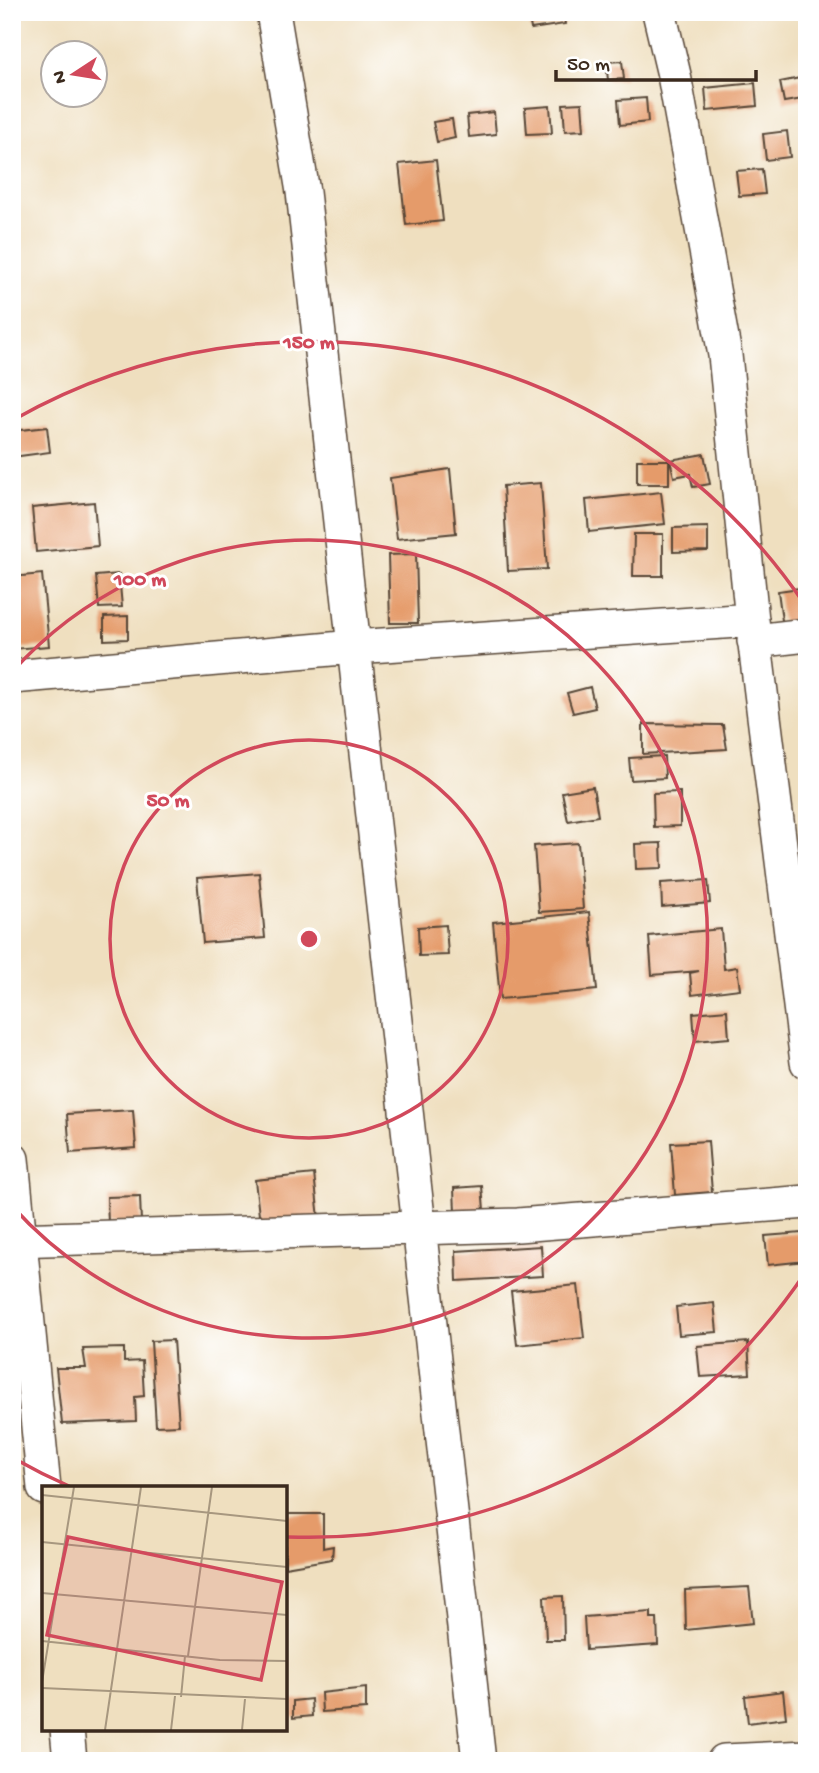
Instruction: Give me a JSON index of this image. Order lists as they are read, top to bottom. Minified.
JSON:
{"scale_bar":"50 m","north":"left","rings":["150 m","100 m","50 m"]}
